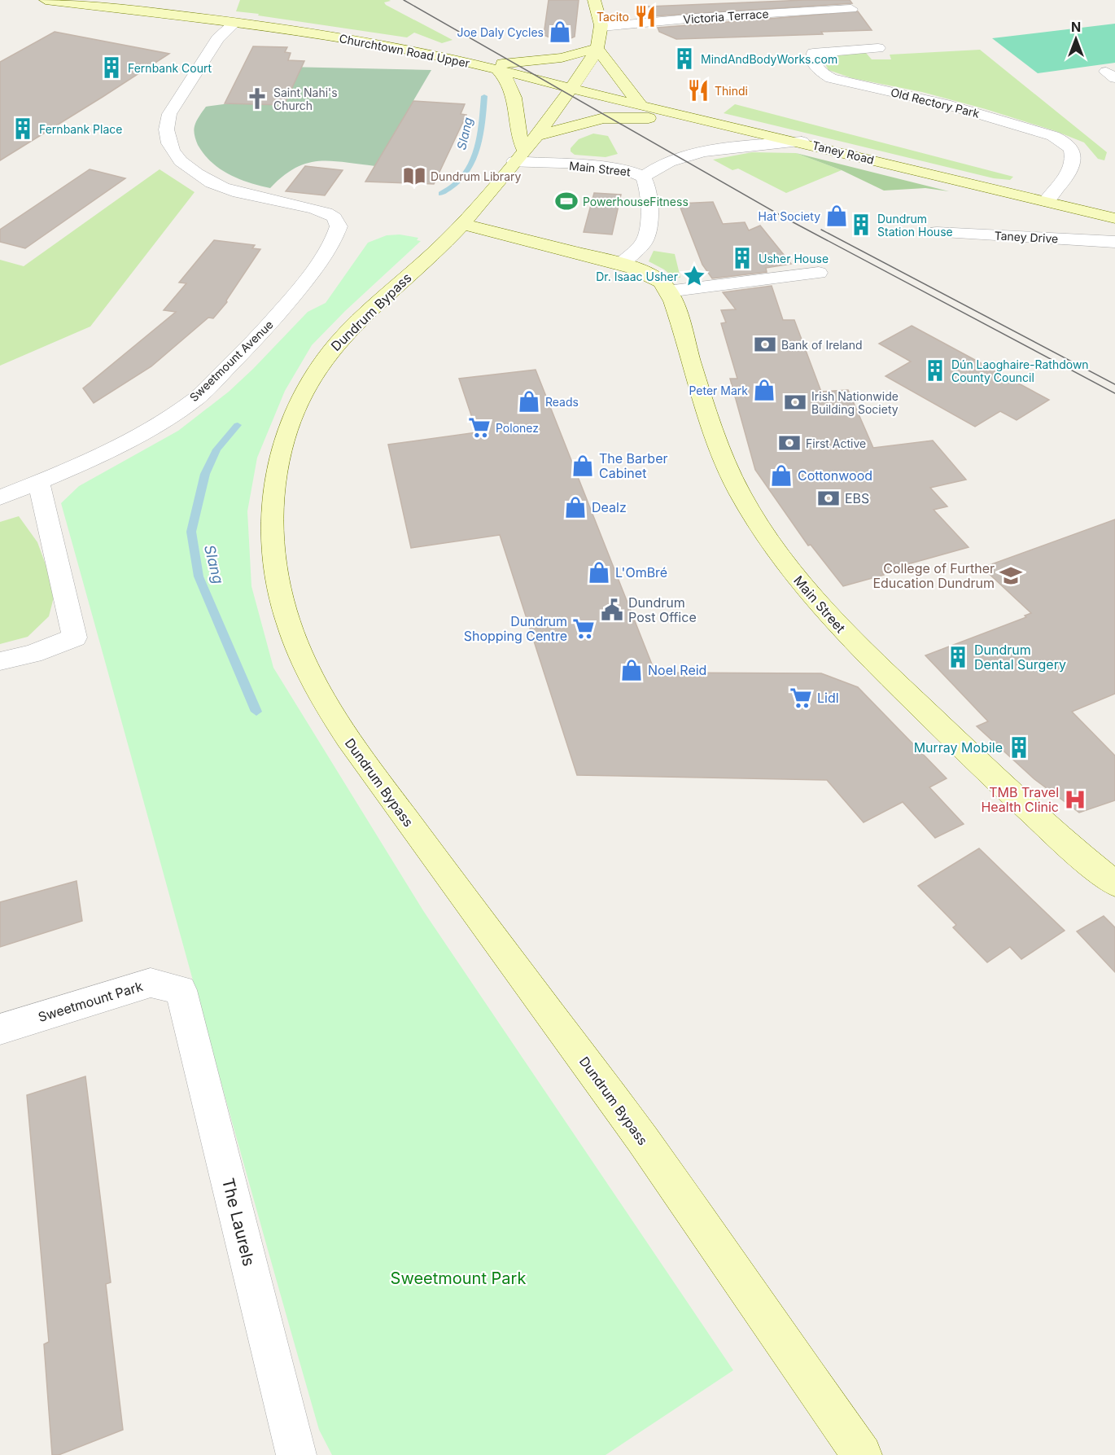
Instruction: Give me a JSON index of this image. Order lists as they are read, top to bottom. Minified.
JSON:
{"streets":{"main road":["Churchtown Road Upper","Taney Road","Main Street","Dundrum Bypass"],"street":["Victoria Terrace","Old Rectory Park","Taney Drive","Sweetmount Avenue","Sweetmount Park","The Laurels"]},"crossings":[["Victoria Terrace","Dundrum Bypass"],["Churchtown Road Upper","Taney Road"],["Churchtown Road Upper","Dundrum Bypass"],["Churchtown Road Upper","Sweetmount Avenue"],["Old Rectory Park","Taney Road"],["Taney Road","Dundrum Bypass"],["Main Street","Dundrum Bypass"],["Sweetmount Park","The Laurels"]],"water":["Slang"],"parks":["Sweetmount Park"],"places":{"restaurant":["Tacito","Thindi"],"shop":["Joe Daly Cycles","Hat Society","Peter Mark","Reads","The Barber Cabinet","Cottonwood","Dealz","L'OmBré","Noel Reid"],"building":["MindAndBodyWorks.com","Fernbank Court","Fernbank Place","Dundrum Station House","Usher House","Dún Laoghaire-Rathdown County Council","Dundrum Dental Surgery","Murray Mobile"],"church":["Saint Nahi's Church"],"library":["Dundrum Library"],"sports":["PowerhouseFitness"],"place":["Dr. Isaac Usher"],"bank":["Bank of Ireland","Irish Nationwide Building Society","First Active","EBS"],"supermarket":["Polonez","Dundrum Shopping Centre","Lidl"],"school or university":["College of Further Education Dundrum"],"public building":["Dundrum Post Office"],"hospital":["TMB Travel Health Clinic"]},"north":"top"}
